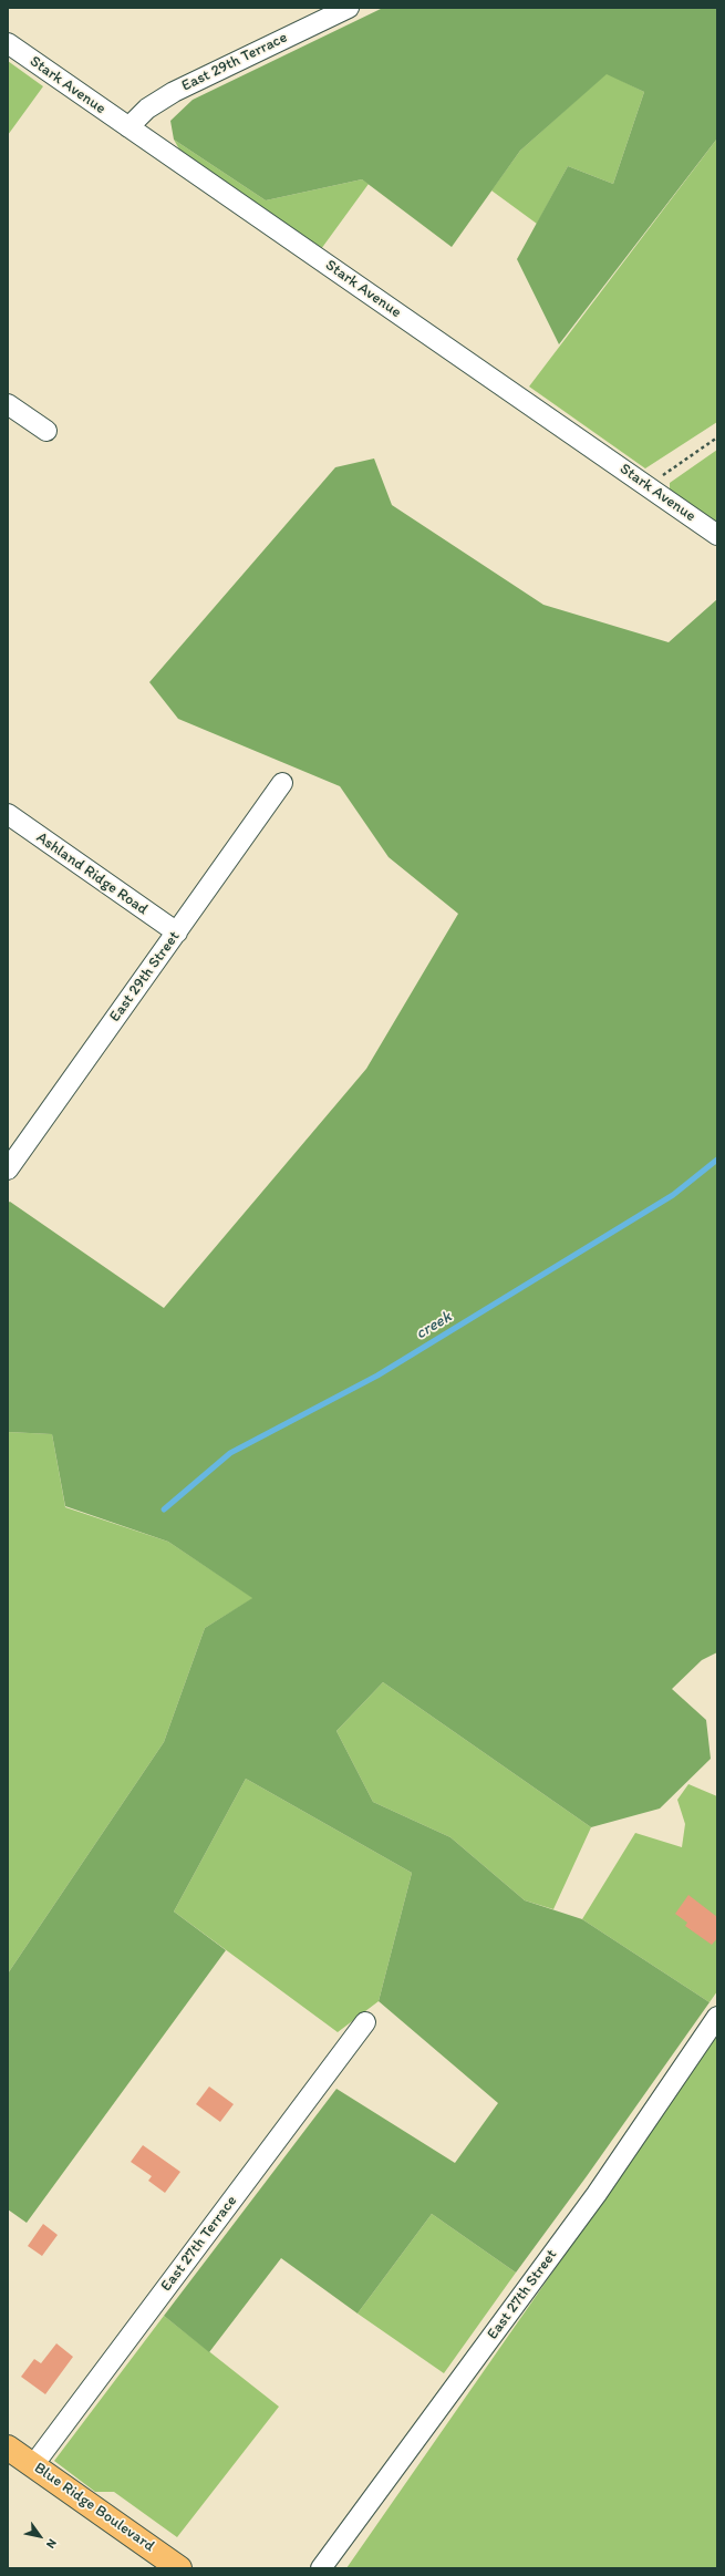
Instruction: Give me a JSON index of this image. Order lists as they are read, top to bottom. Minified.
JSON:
{"streets":{"main road":["Blue Ridge Boulevard"],"street":["East 29th Terrace","Stark Avenue","Ashland Ridge Road","East 29th Street","East 27th Terrace","East 27th Street"]},"crossings":[["East 29th Terrace","Stark Avenue"],["Ashland Ridge Road","East 29th Street"],["East 27th Terrace","Blue Ridge Boulevard"]],"water":["creek"],"north":"bottom right"}
